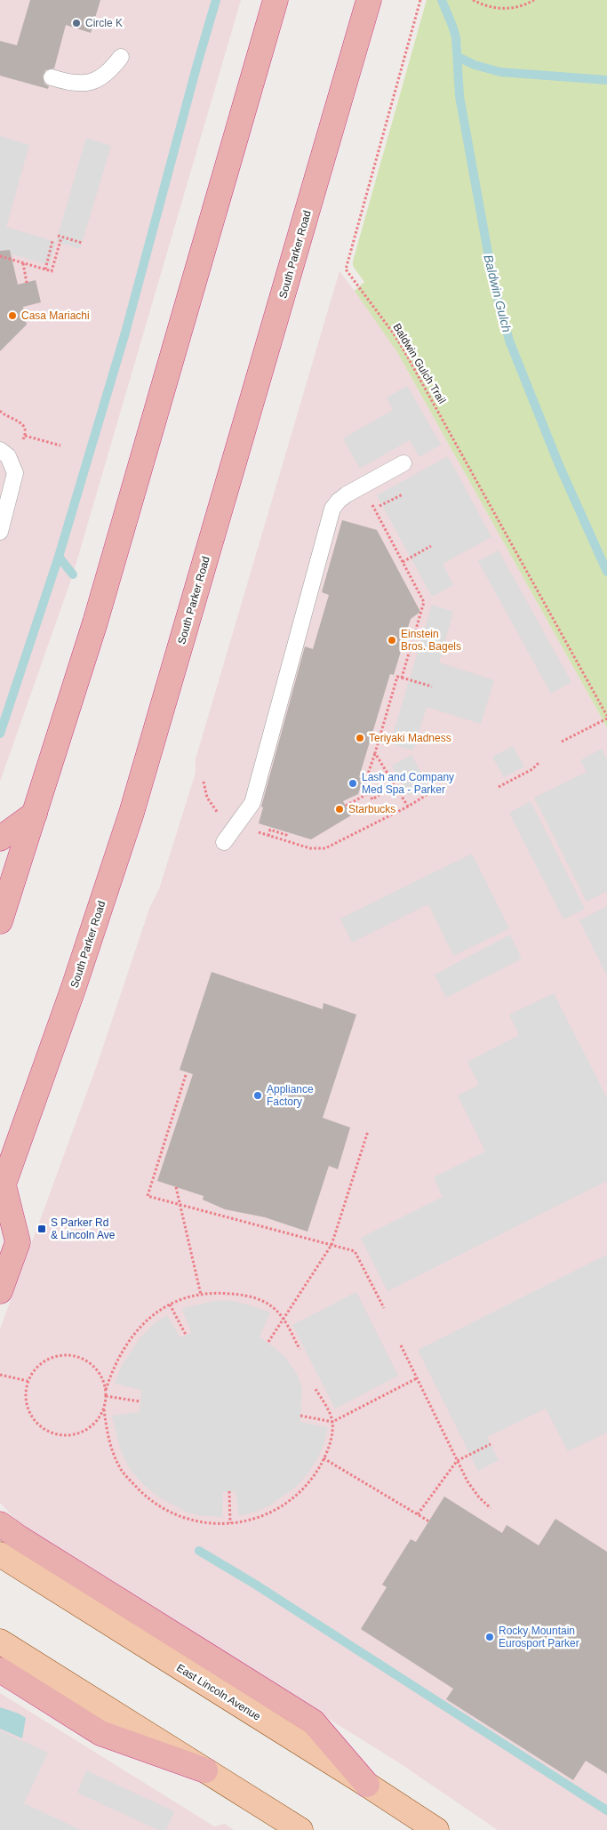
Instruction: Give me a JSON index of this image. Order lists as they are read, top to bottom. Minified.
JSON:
{"streets":{"highway":["South Parker Road"],"main road":["East Lincoln Avenue"],"path":["Baldwin Gulch Trail"]},"water":["Baldwin Gulch"],"places":{"other":["Circle K","Casa Mariachi","Einstein Bros. Bagels","Teriyaki Madness","Lash and Company Med Spa - Parker","Starbucks","Appliance Factory","Rocky Mountain Eurosport Parker"],"transit":["S Parker Rd & Lincoln Ave"]}}
